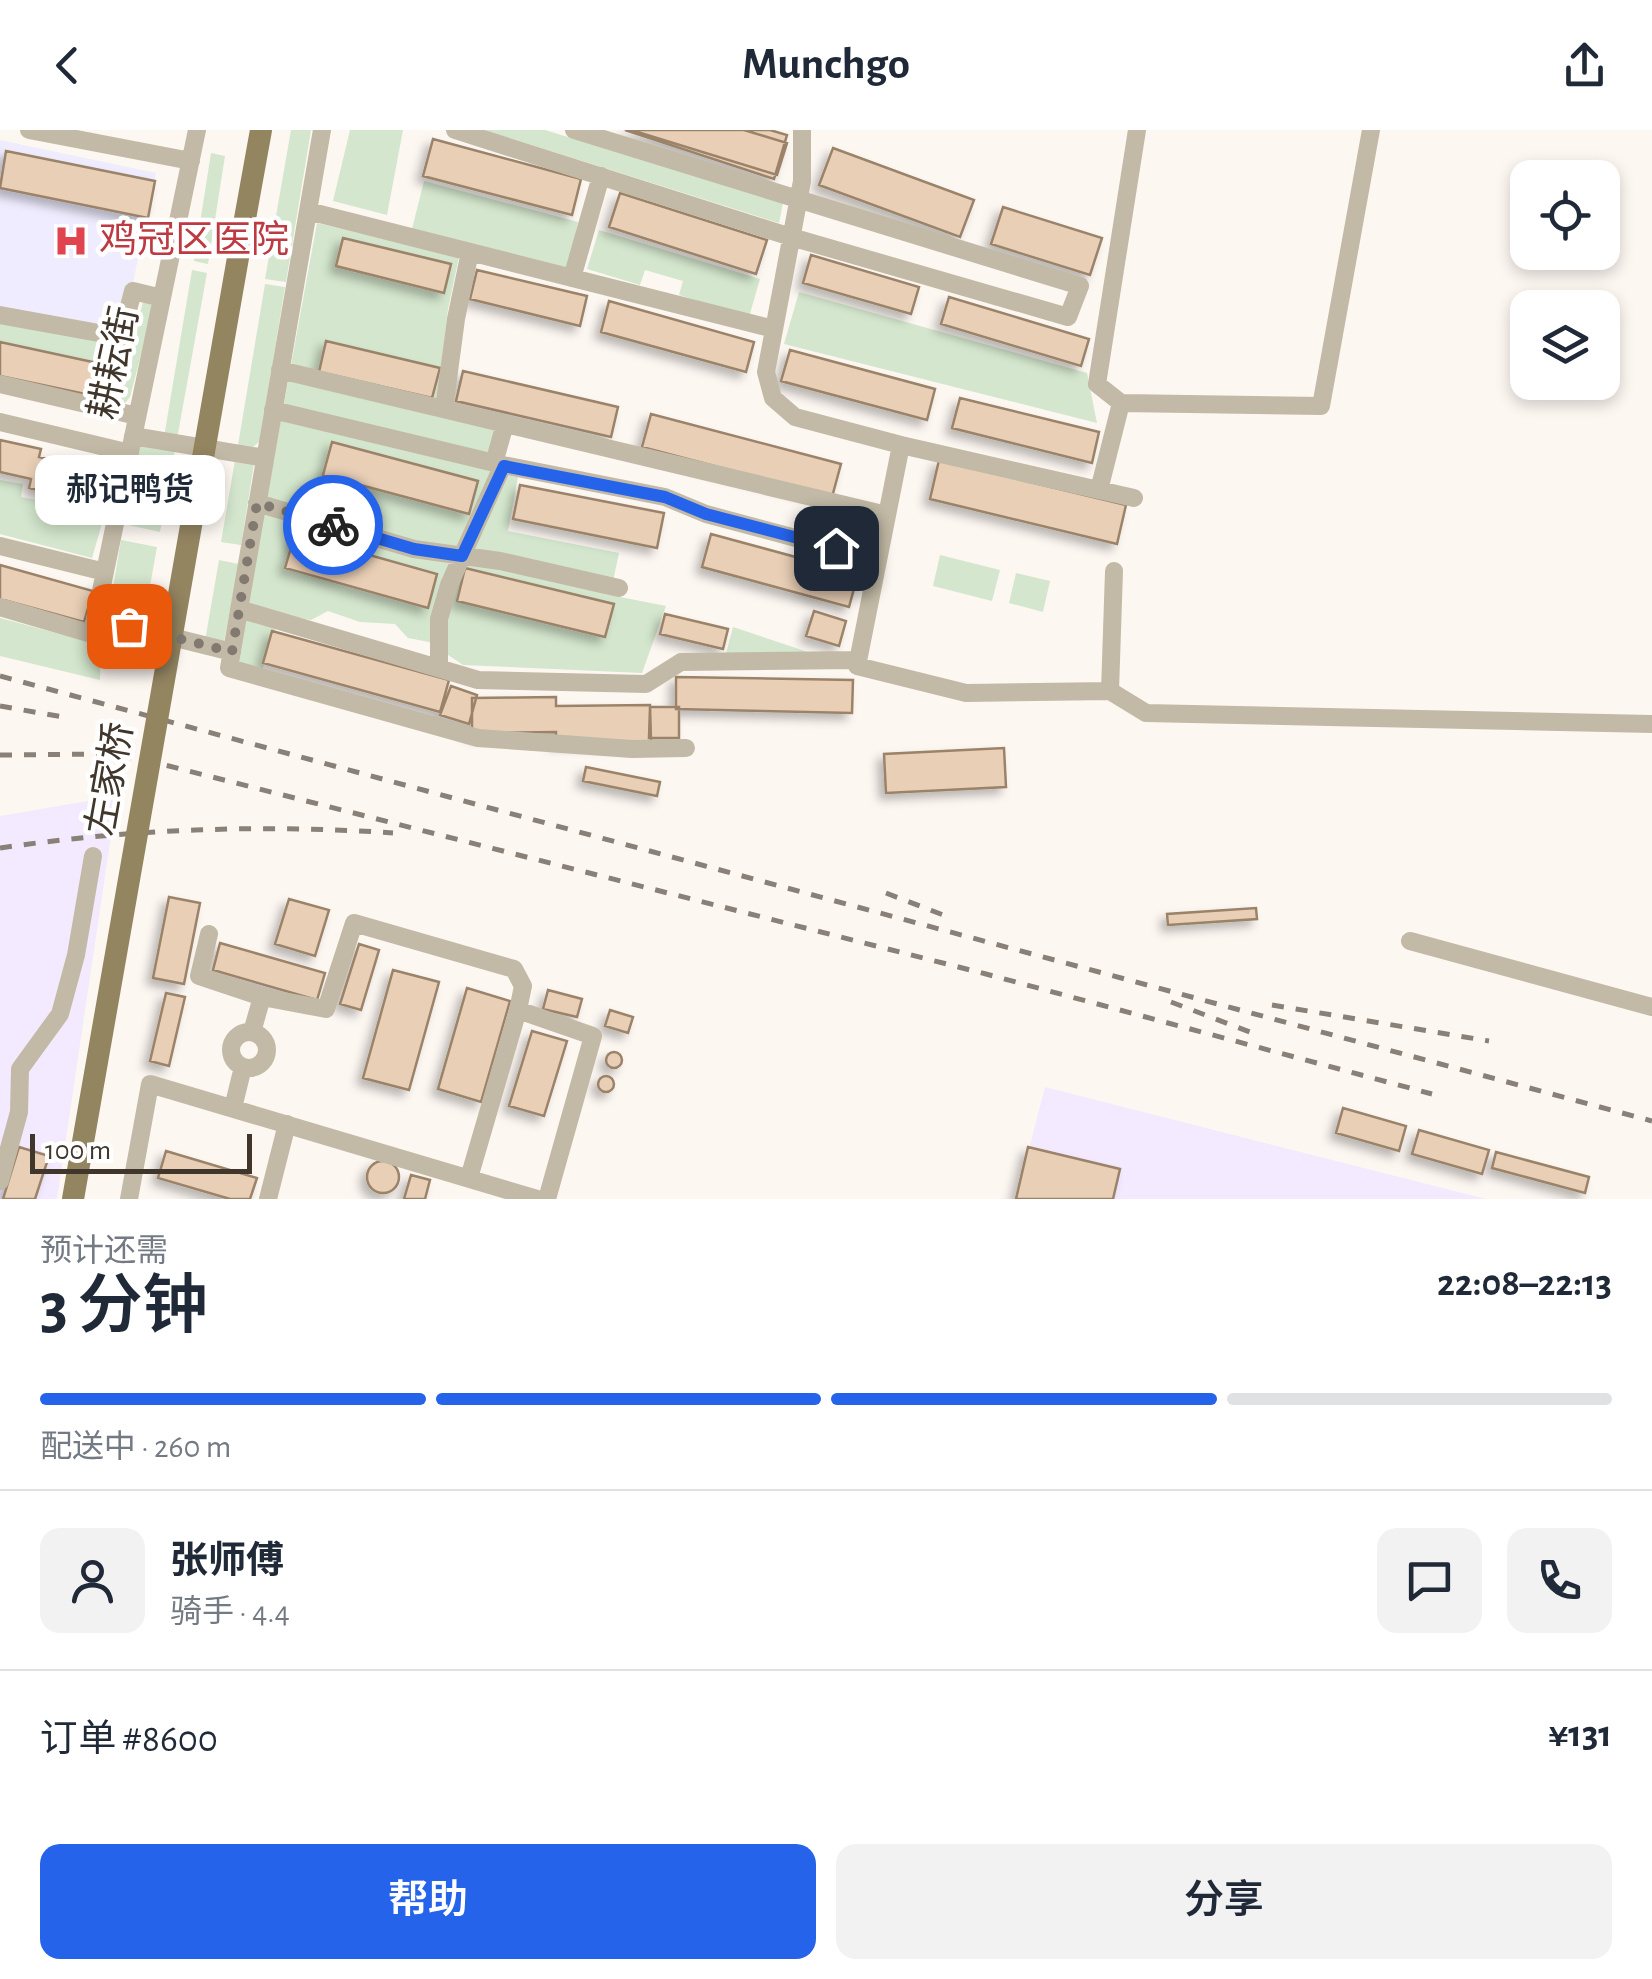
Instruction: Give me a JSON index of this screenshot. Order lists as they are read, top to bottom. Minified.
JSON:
{"streets":{"main road":["左家桥"],"street":["耕耘街"]},"places":{"hospital":["鸡冠区医院"],"other":["郝记鸭货"]},"scale_bar":"100 m","page":{"header":"Munchgo","bubble":"郝记鸭货","scale":"100 m","heading":["3 分钟","预计还需","22:08–22:13"],"panel":["张师傅","骑手 · 4.4","订单 #8600","¥131"],"bar":"配送中 · 260 m","buttons":["帮助","分享"]}}
